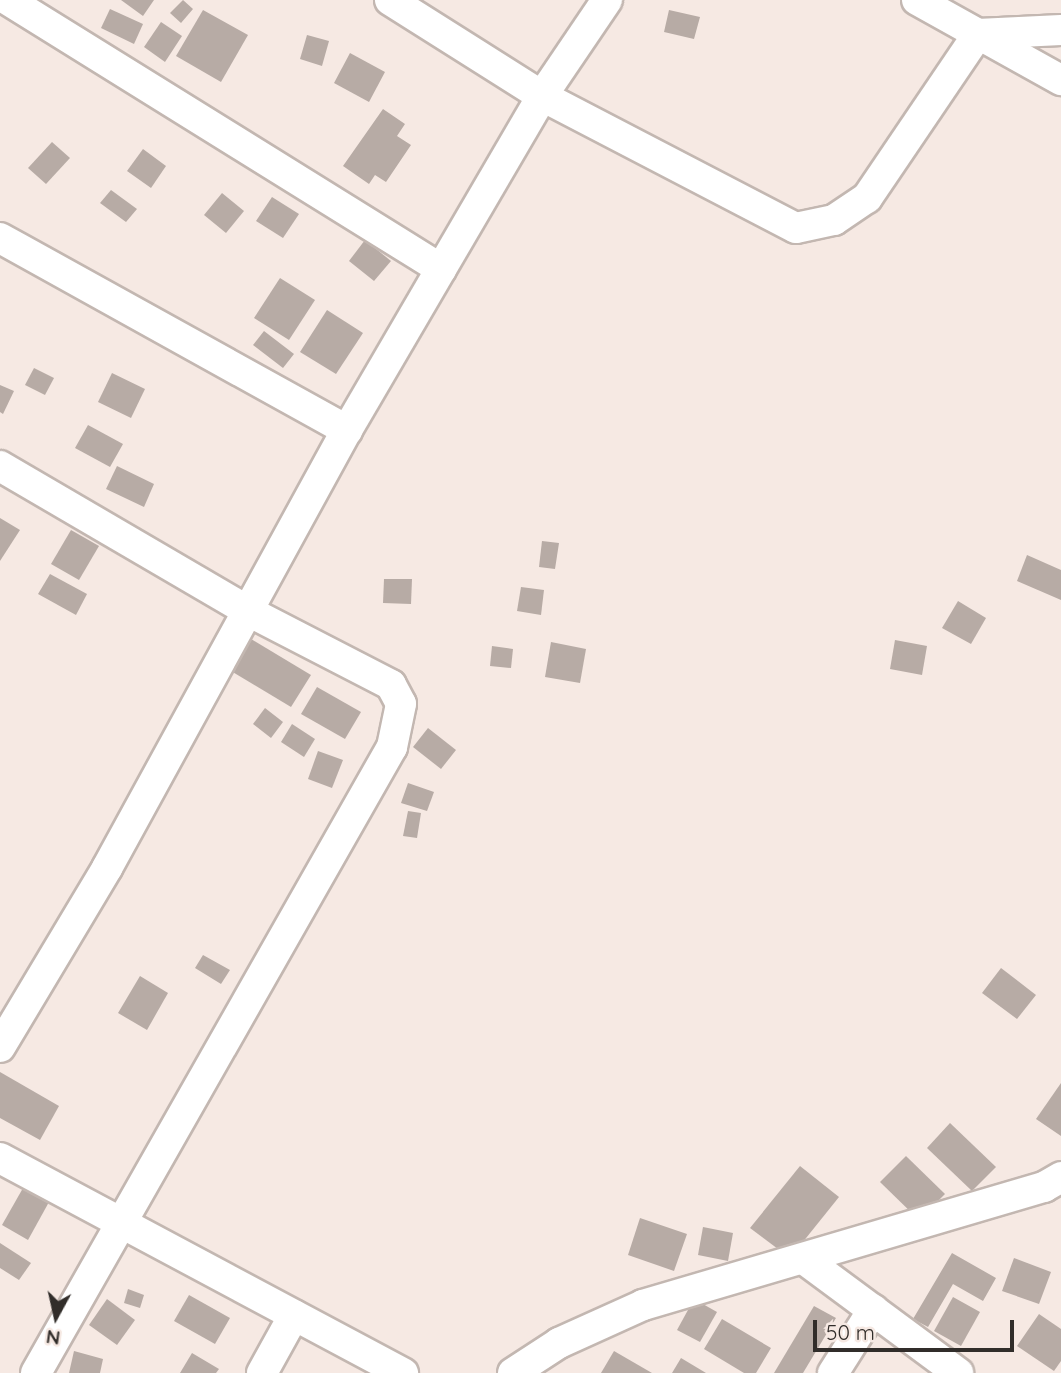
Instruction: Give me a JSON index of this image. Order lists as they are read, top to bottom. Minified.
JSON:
{"scale_bar":"50 m","north":"bottom"}
